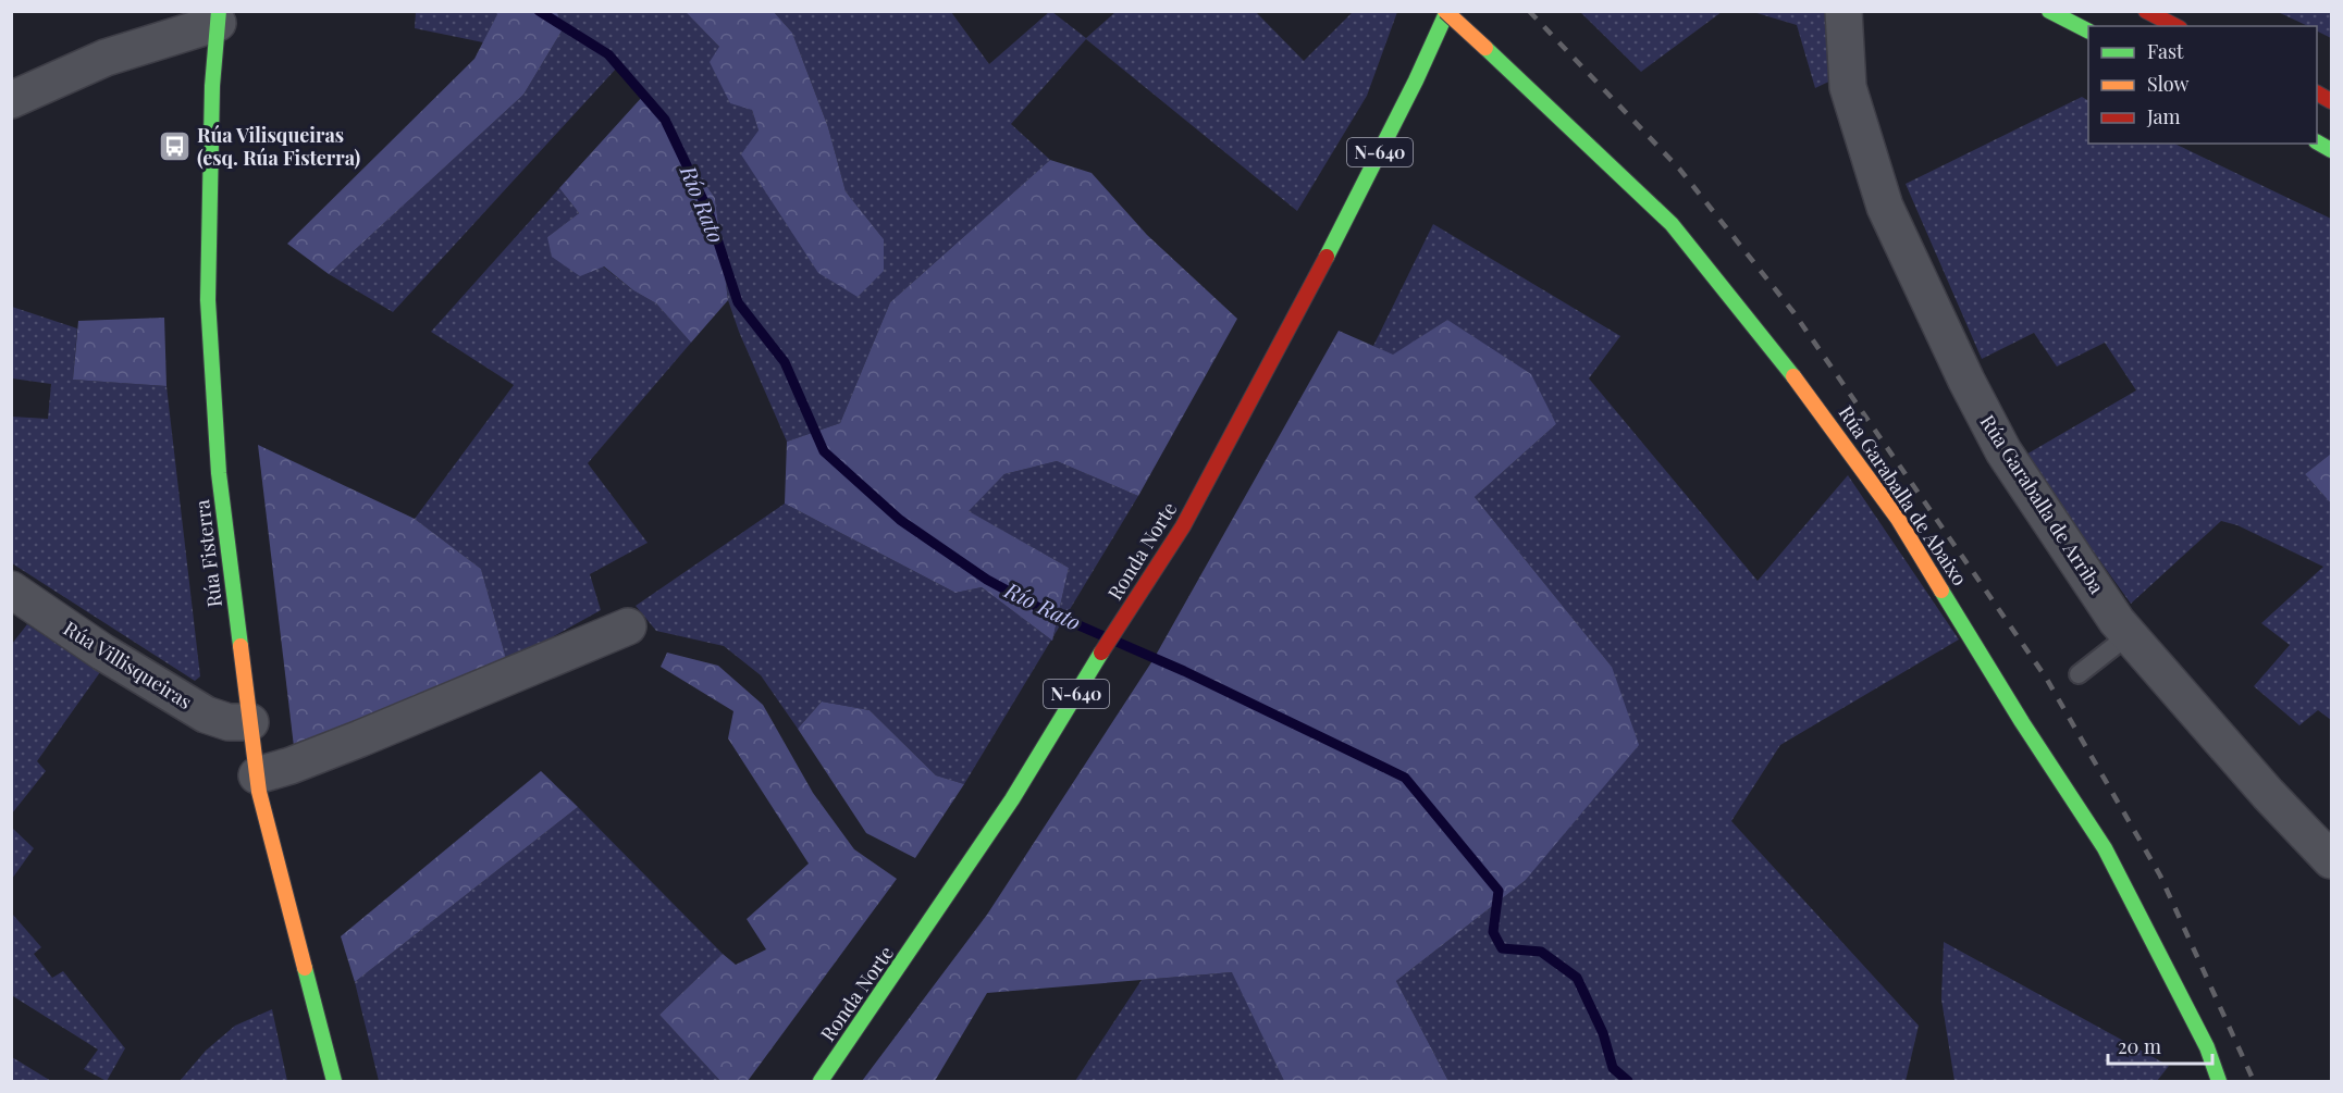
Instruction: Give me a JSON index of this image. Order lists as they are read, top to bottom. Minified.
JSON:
{"streets":{"main road":["N-640","Rúa Garaballa de Abaixo","Ronda Norte","Rúa Fisterra"],"street":["Rúa Garaballa de Arriba","Rúa Villisqueiras"]},"crossings":[["Rúa Garaballa de Abaixo","Ronda Norte"],["Rúa Fisterra","Rúa Villisqueiras"]],"water":["Río Rato"],"places":{"bus stop":["Rúa Vilisqueiras (esq. Rúa Fisterra)"]},"legend":["Fast","Slow","Jam"],"scale_bar":"20 m"}
